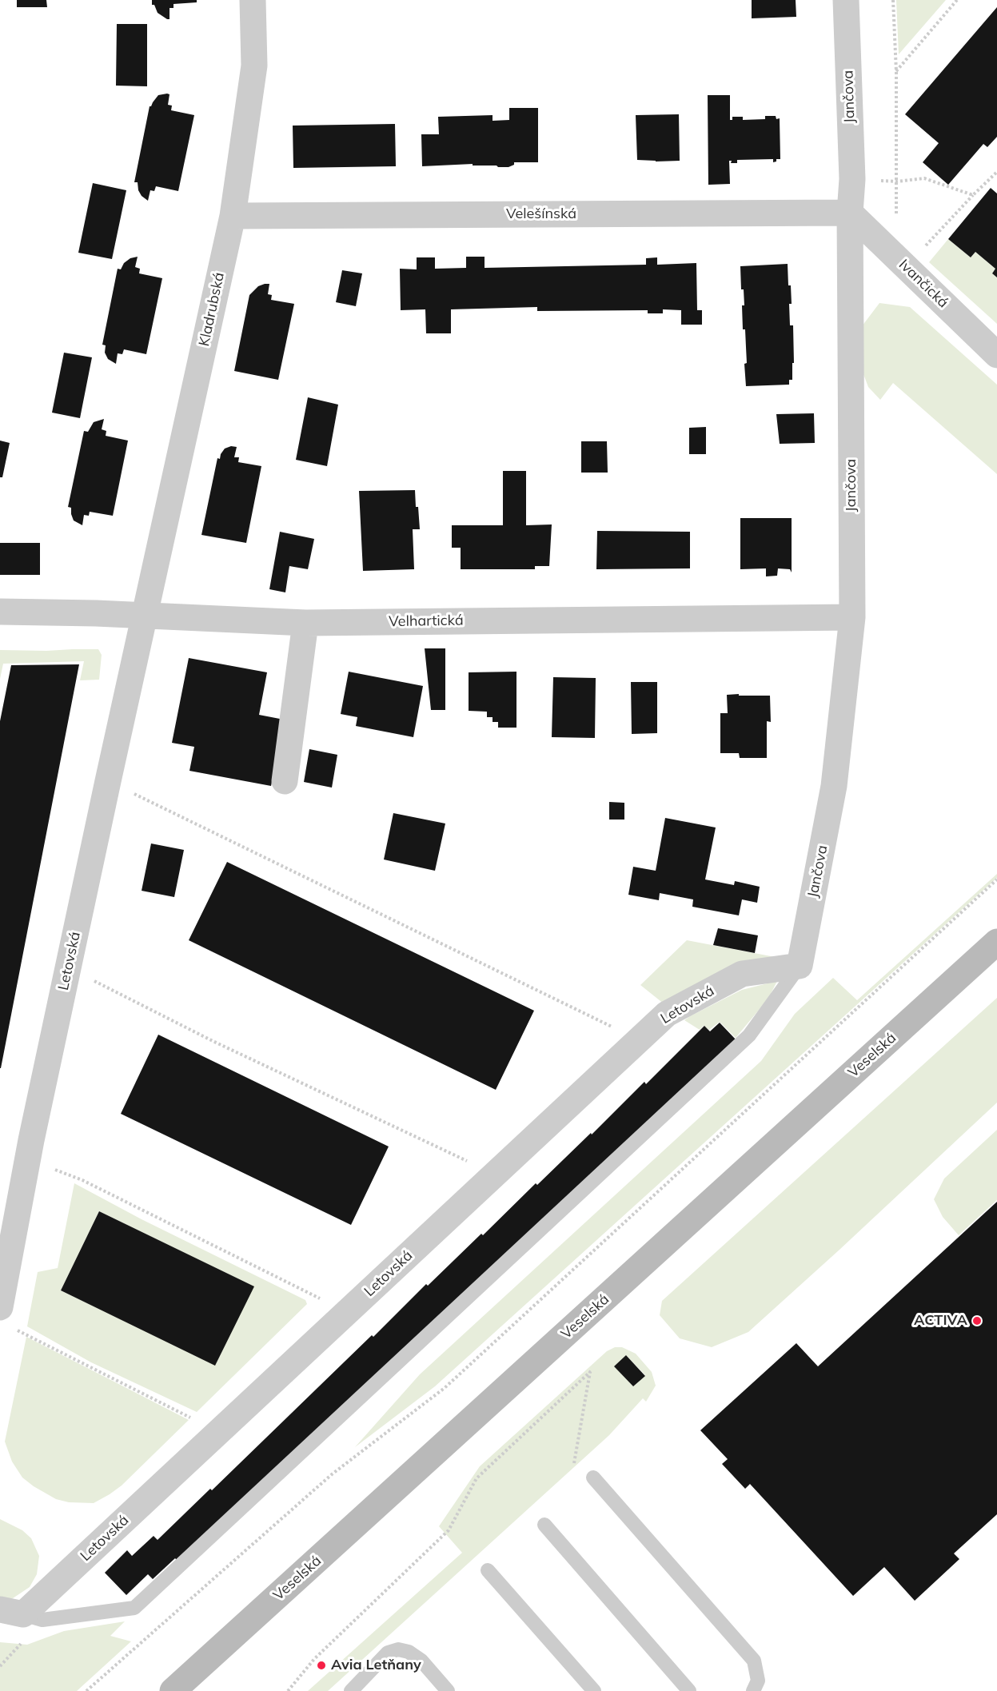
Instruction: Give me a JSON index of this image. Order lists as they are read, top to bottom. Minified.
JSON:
{"streets":{"street":["Jančova","Velešínská","Ivančická","Kladrubská","Velhartická","Letovská","Veselská"]},"crossings":[["Jančova","Velešínská"],["Jančova","Ivančická"],["Jančova","Velhartická"],["Jančova","Letovská"],["Velešínská","Ivančická"],["Velešínská","Kladrubská"],["Kladrubská","Velhartická"],["Kladrubská","Letovská"],["Velhartická","Letovská"]],"places":["ACTIVA","Avia Letňany"]}
